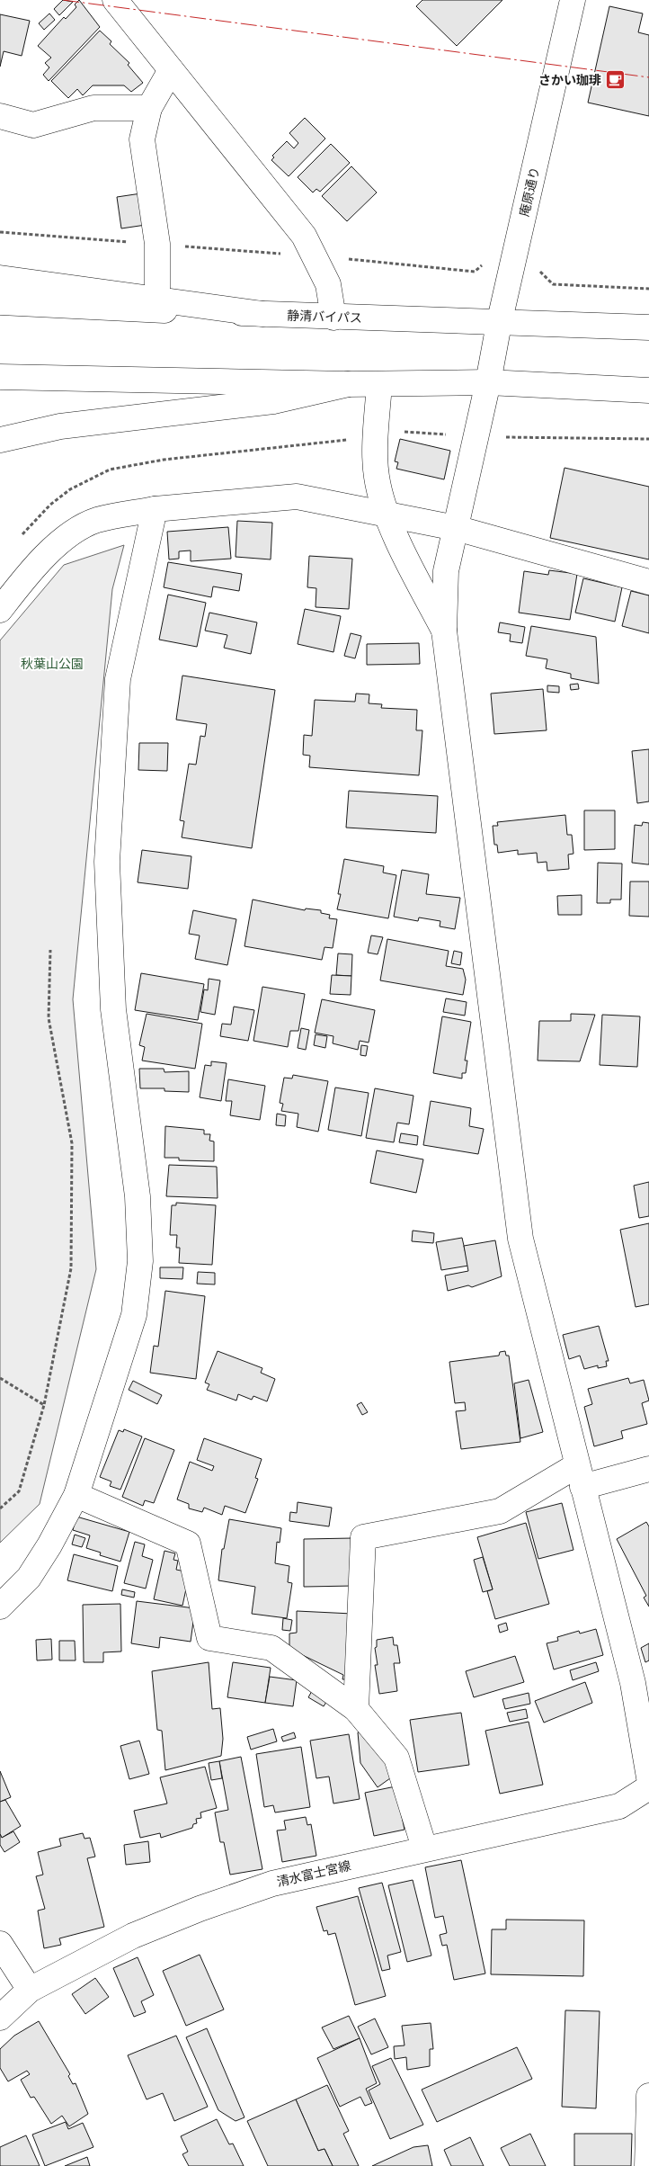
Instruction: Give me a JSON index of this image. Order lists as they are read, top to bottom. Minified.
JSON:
{"streets":{"main road":["庵原通り","静清バイパス","清水富士宮線"]},"crossings":[["庵原通り","静清バイパス"]],"parks":["秋葉山公園"],"places":{"cafe":["さかい珈琲"]}}
